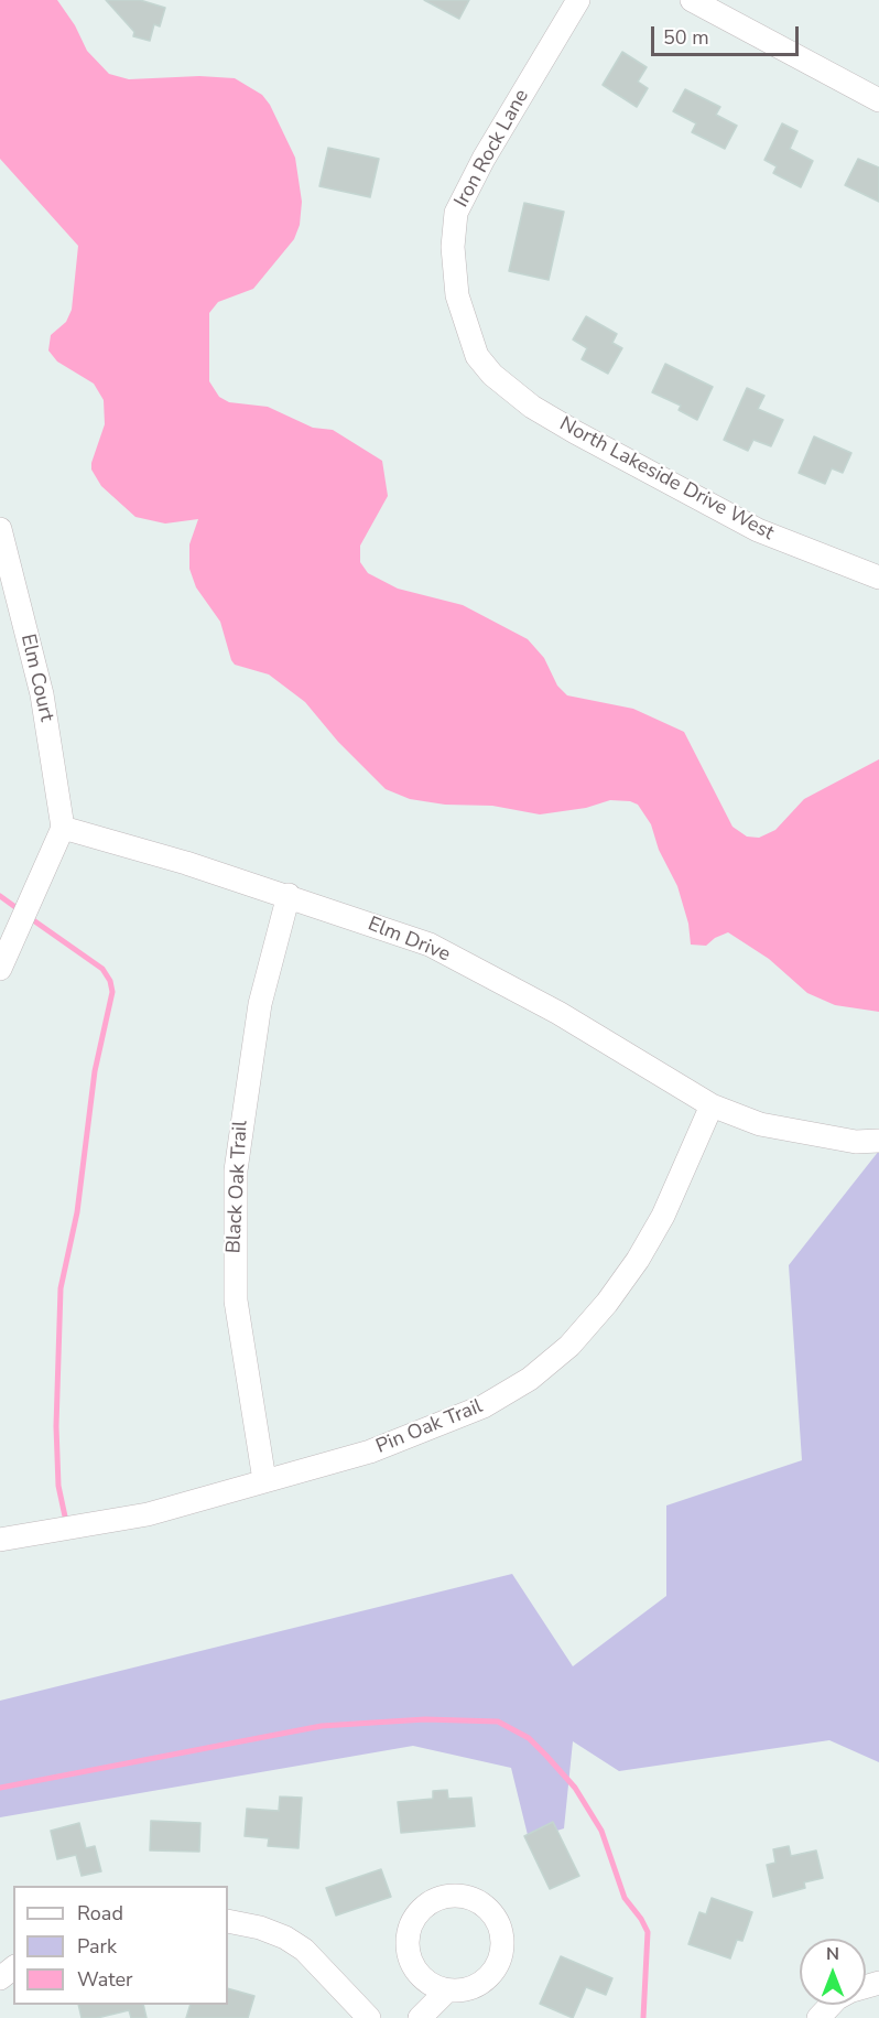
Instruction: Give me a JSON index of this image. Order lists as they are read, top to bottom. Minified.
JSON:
{"streets":{"street":["Iron Rock Lane","North Lakeside Drive West","Elm Court","Elm Drive","Black Oak Trail","Pin Oak Trail"]},"crossings":[["Iron Rock Lane","North Lakeside Drive West"],["Elm Court","Elm Drive"],["Elm Drive","Black Oak Trail"],["Elm Drive","Pin Oak Trail"],["Black Oak Trail","Pin Oak Trail"]],"legend":["Road","Park","Water"],"scale_bar":"50 m","north":"top"}
